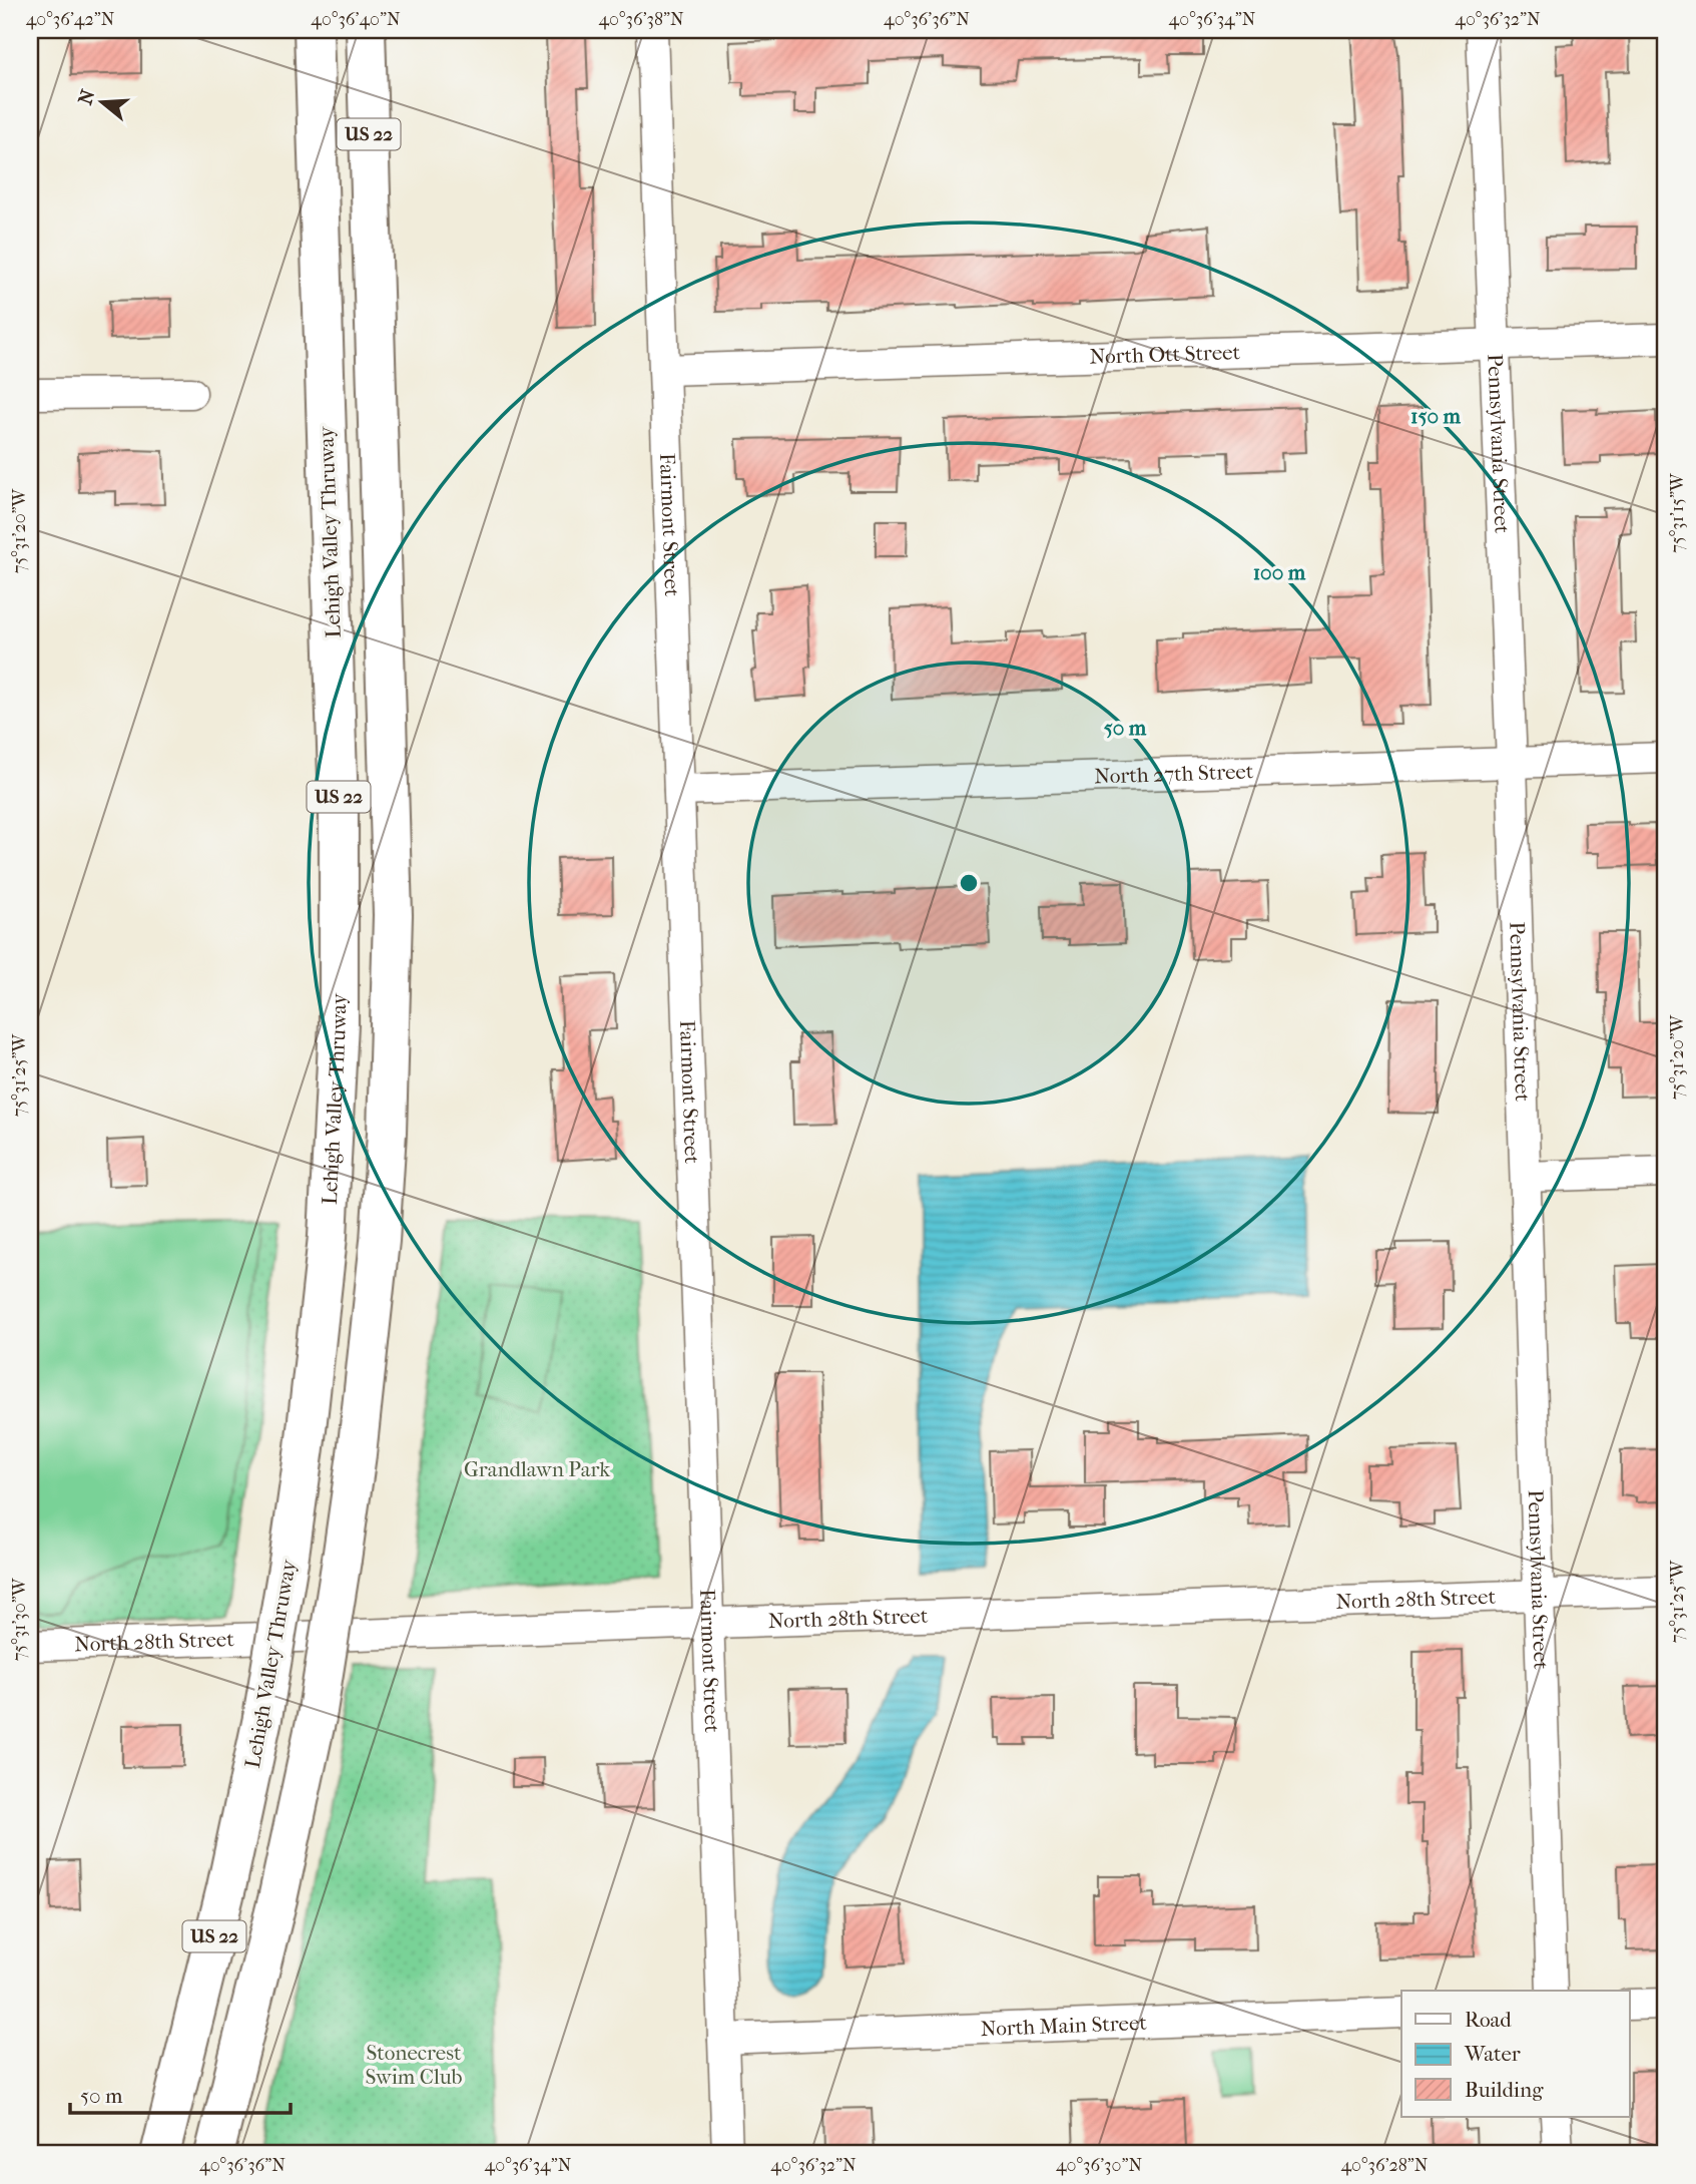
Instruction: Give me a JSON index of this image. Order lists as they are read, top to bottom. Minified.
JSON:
{"streets":{"highway":["US 22","Lehigh Valley Thruway"],"street":["North Ott Street","Pennsylvania Street","Fairmont Street","North 27th Street","North 28th Street","North Main Street"]},"crossings":[["North Ott Street","Pennsylvania Street"],["North Ott Street","Fairmont Street"],["Pennsylvania Street","North 27th Street"],["Pennsylvania Street","North 28th Street"],["Fairmont Street","North 27th Street"],["Fairmont Street","North 28th Street"],["Fairmont Street","North Main Street"]],"parks":["Grandlawn Park","Stonecrest Swim Club"],"legend":["Road","Water","Building"],"scale_bar":"50 m","north":"left","coordinates":["40°36'42\"N","40°36'40\"N","40°36'38\"N","40°36'36\"N","40°36'34\"N","40°36'32\"N","75°31'15\"W","75°31'20\"W","75°31'25\"W","75°31'30\"W","40°36'30\"N","40°36'28\"N"],"rings":["150 m","100 m","50 m"]}
